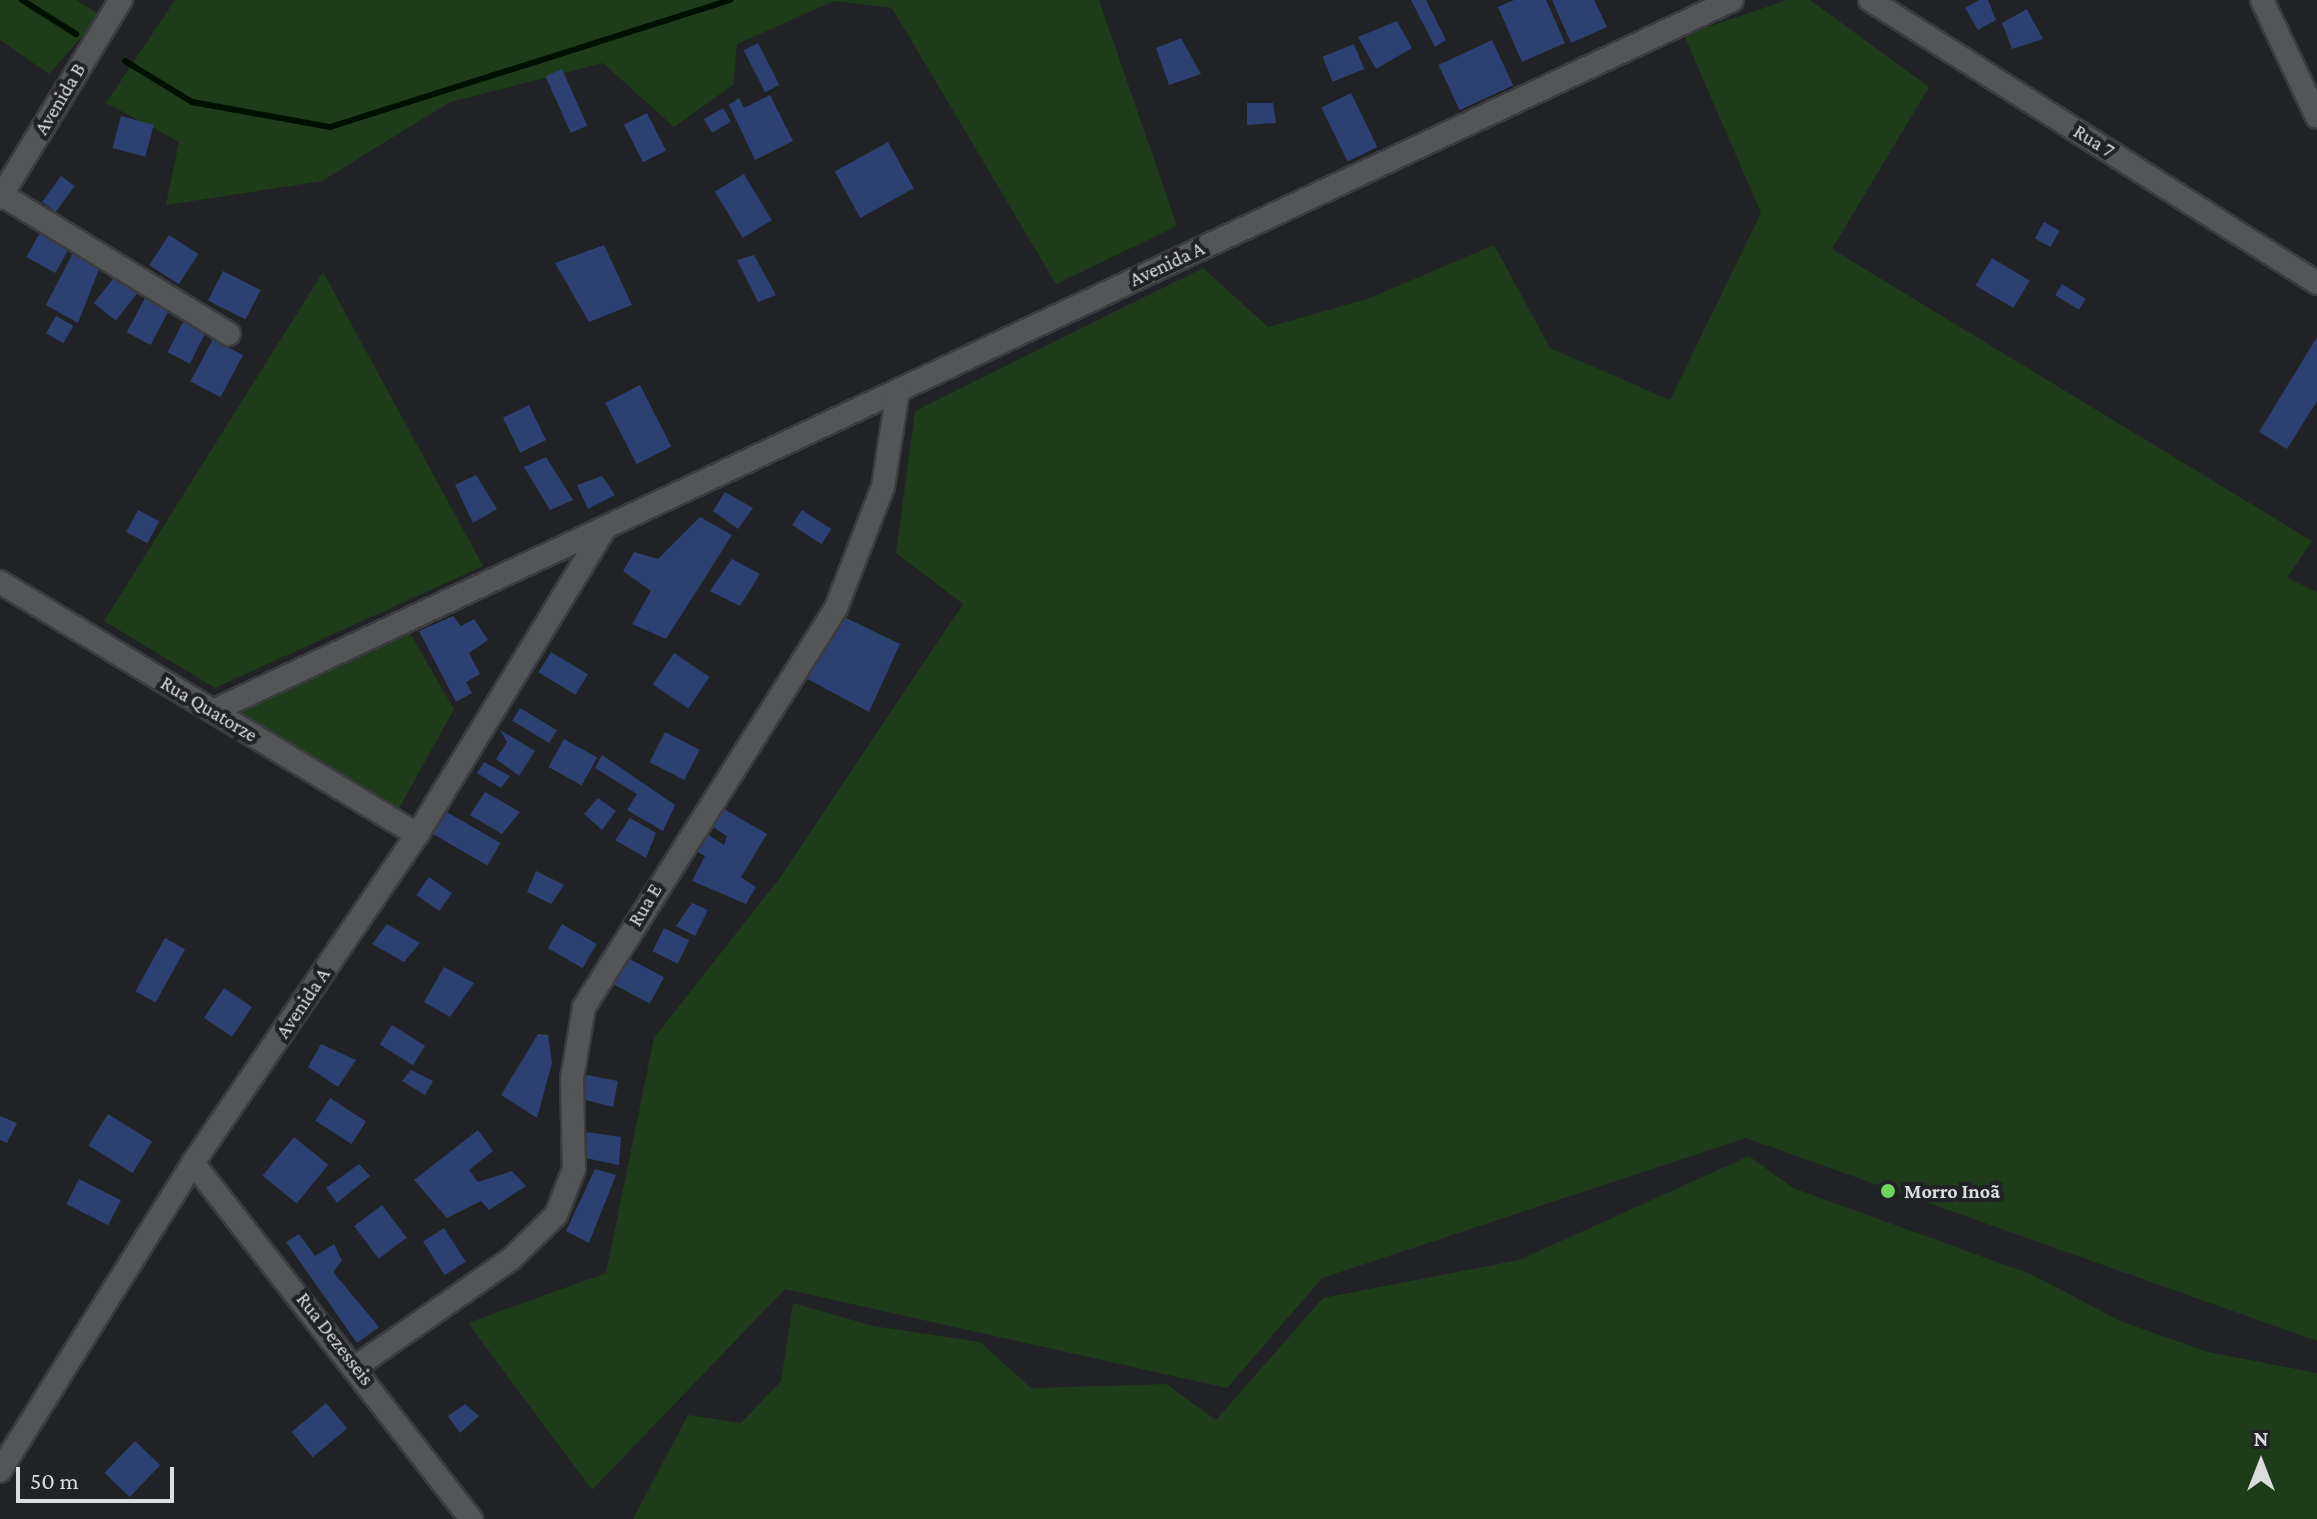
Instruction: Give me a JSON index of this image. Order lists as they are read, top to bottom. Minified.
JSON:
{"streets":{"street":["Avenida B","Rua 7","Avenida A","Rua Quatorze","Rua E","Rua Dezesseis"]},"crossings":[["Avenida A","Rua Quatorze"],["Avenida A","Rua E"],["Avenida A","Rua Dezesseis"],["Rua E","Rua Dezesseis"]],"places":["Morro Inoã"],"scale_bar":"50 m","north":"top"}
